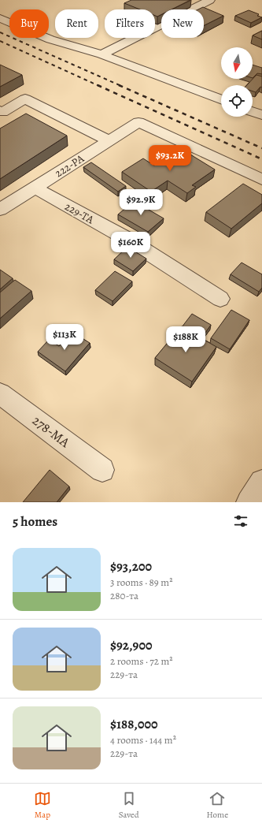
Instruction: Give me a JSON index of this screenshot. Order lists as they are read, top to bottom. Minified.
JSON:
{"streets":{"street":["222-РА","229-ТА","278-МА"]},"crossings":[["222-РА","229-ТА"]],"north":"bottom","page":{"chip":["Buy","Rent","Filters","New"],"price":["$93.2K","$92.9K","$160K","$113K","$188K"],"heading":"5 homes","list":[{"name":"$93,200","note":"3 rooms · 89 m² · 280-та"},{"name":"$92,900","note":"2 rooms · 72 m² · 229-та"},{"name":"$188,000","note":"4 rooms · 144 m² · 229-та"}],"tabs":["Map","Saved","Home"]}}
